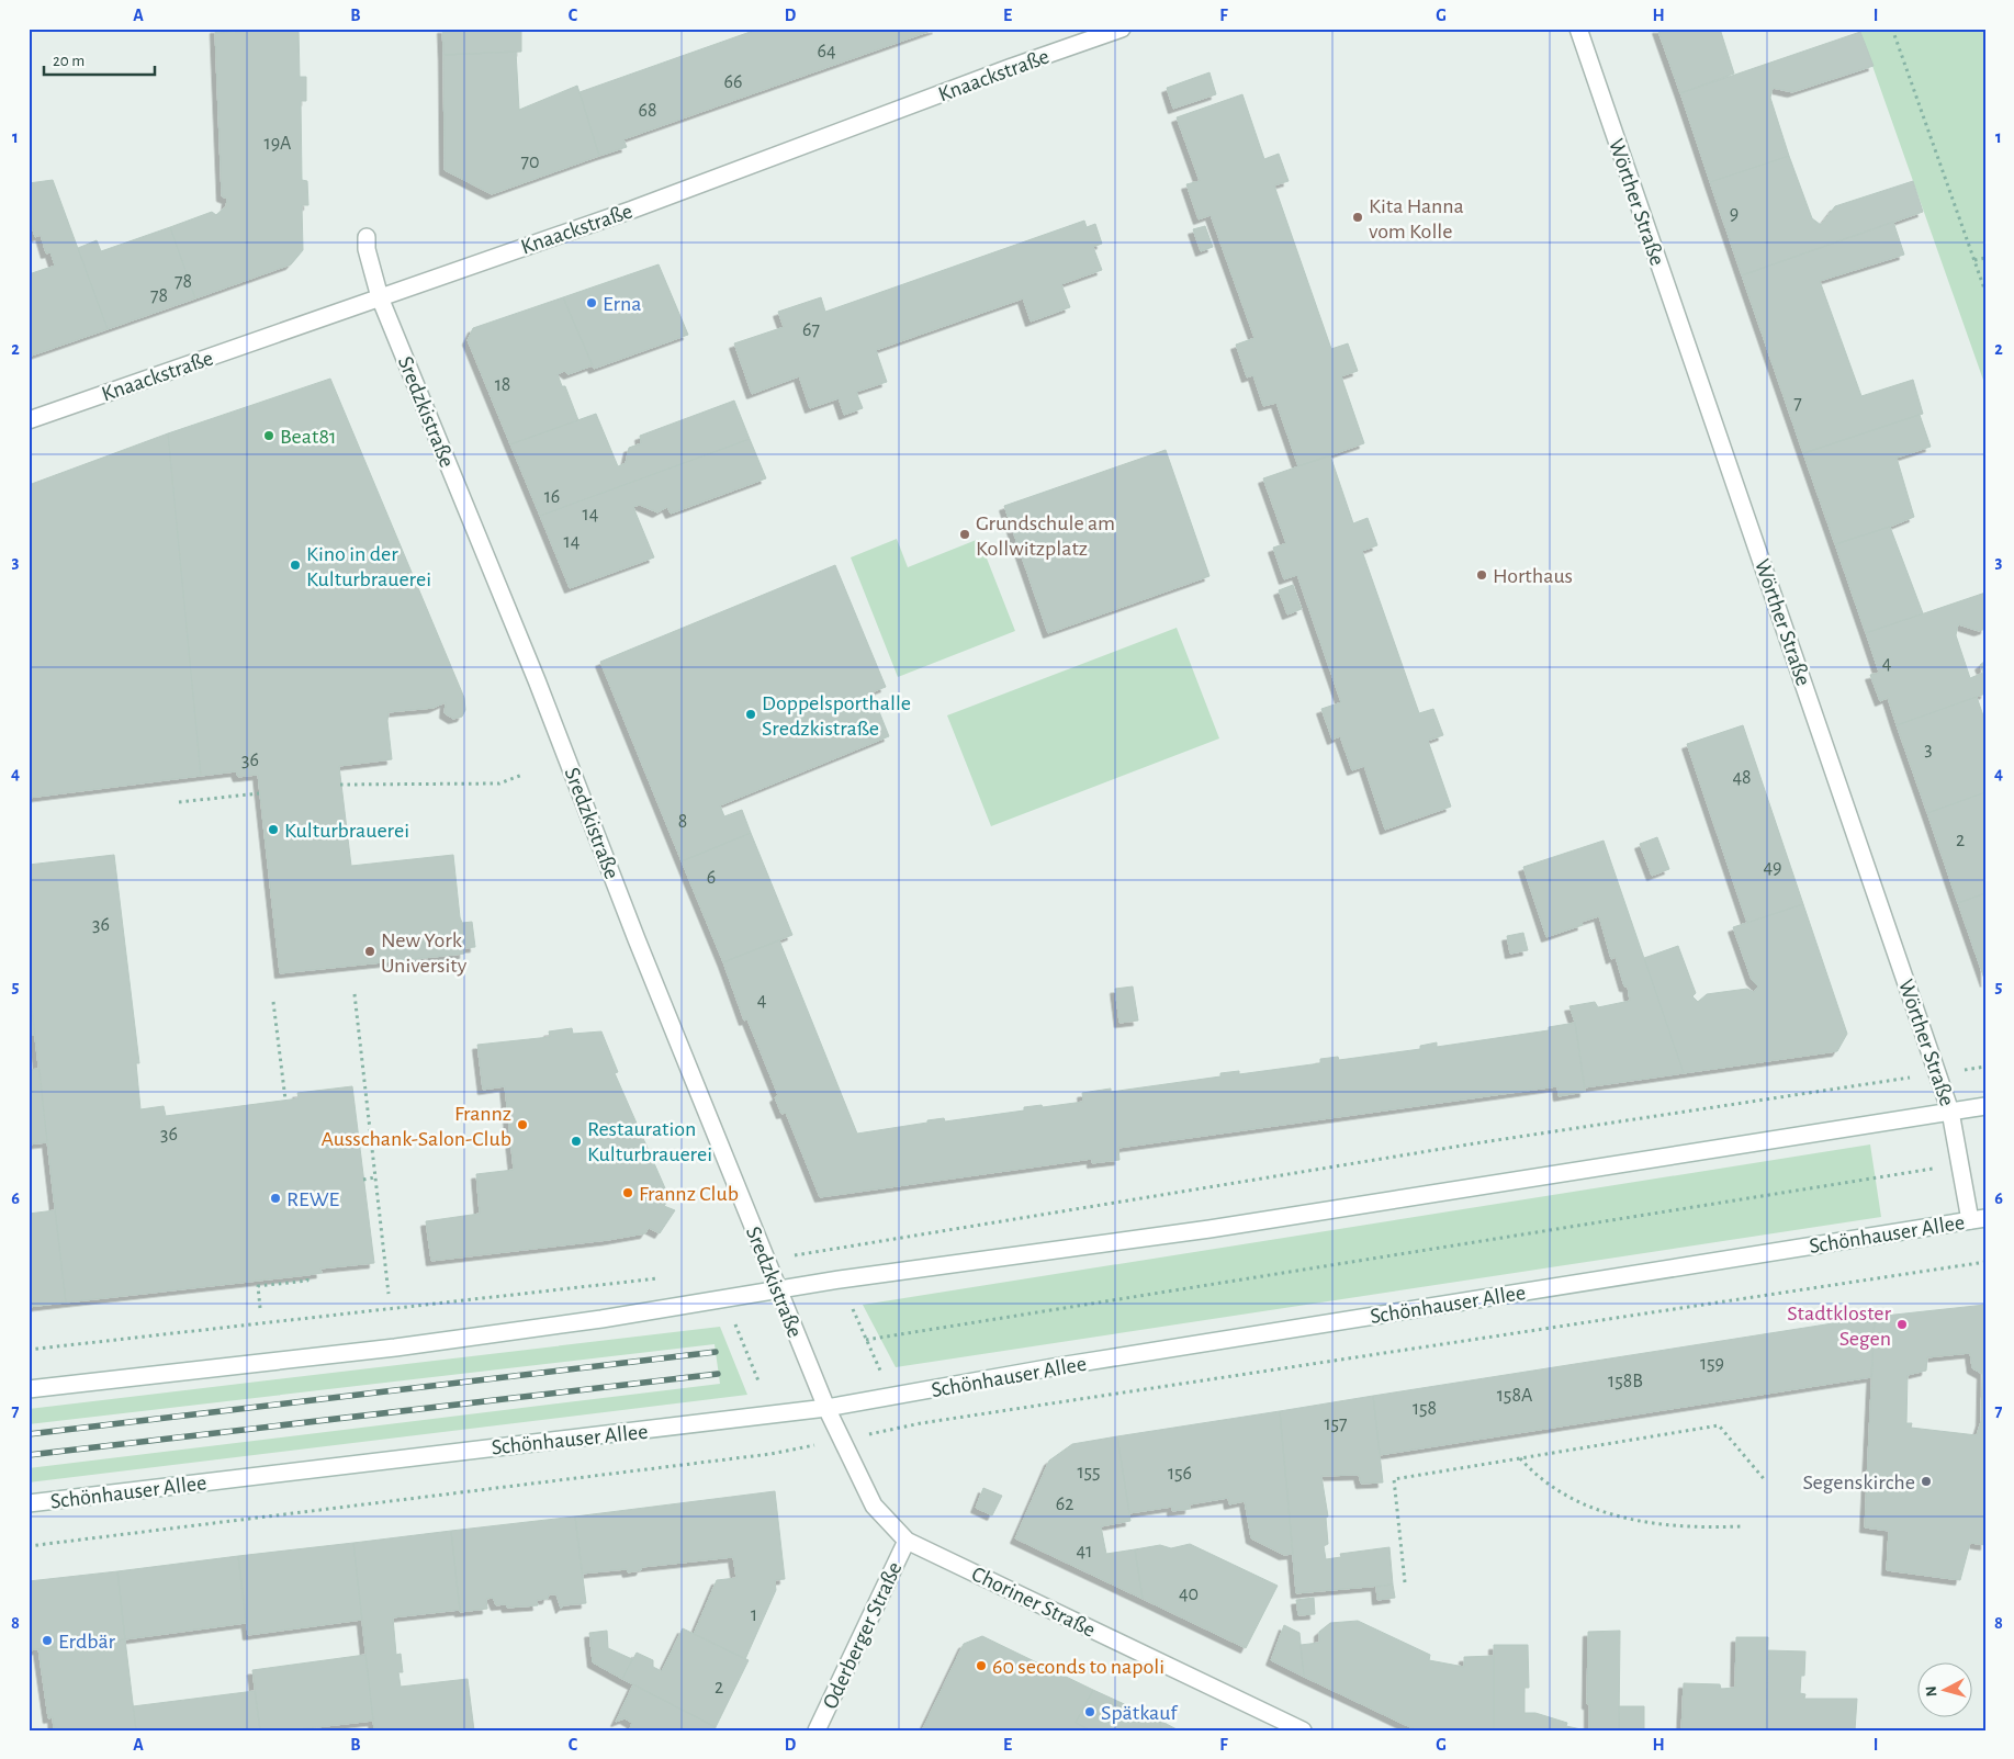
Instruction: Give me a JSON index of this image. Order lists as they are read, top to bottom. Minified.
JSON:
{"streets":{"street":["Knaackstraße","Wörther Straße","Sredzkistraße","Schönhauser Allee","Choriner Straße","Oderberger Straße"]},"crossings":[["Knaackstraße","Sredzkistraße"],["Wörther Straße","Schönhauser Allee"],["Sredzkistraße","Schönhauser Allee"],["Sredzkistraße","Choriner Straße"],["Schönhauser Allee","Choriner Straße"],["Choriner Straße","Oderberger Straße"]],"places":["Kita Hanna vom Kolle","Erna","Beat81","Grundschule am Kollwitzplatz","Kino in der Kulturbrauerei","Horthaus","Doppelsporthalle Sredzkistraße","Kulturbrauerei","New York University","Frannz Ausschank-Salon-Club","Restauration Kulturbrauerei","Frannz Club","REWE","Stadtkloster Segen","Segenskirche","Erdbär","60 seconds to napoli","Spätkauf"],"house_numbers":["64","66","68","19A","70","9","78","78","67","18","7","16","14","14","4","3","36","48","8","2","49","6","36","4","36","159","158B","158A","158","157","155","156","62","41","40","1","2"],"scale_bar":"20 m","north":"left","grid":{"columns":["A","B","C","D","E","F","G","H","I"],"rows":["1","2","3","4","5","6","7","8"]}}
